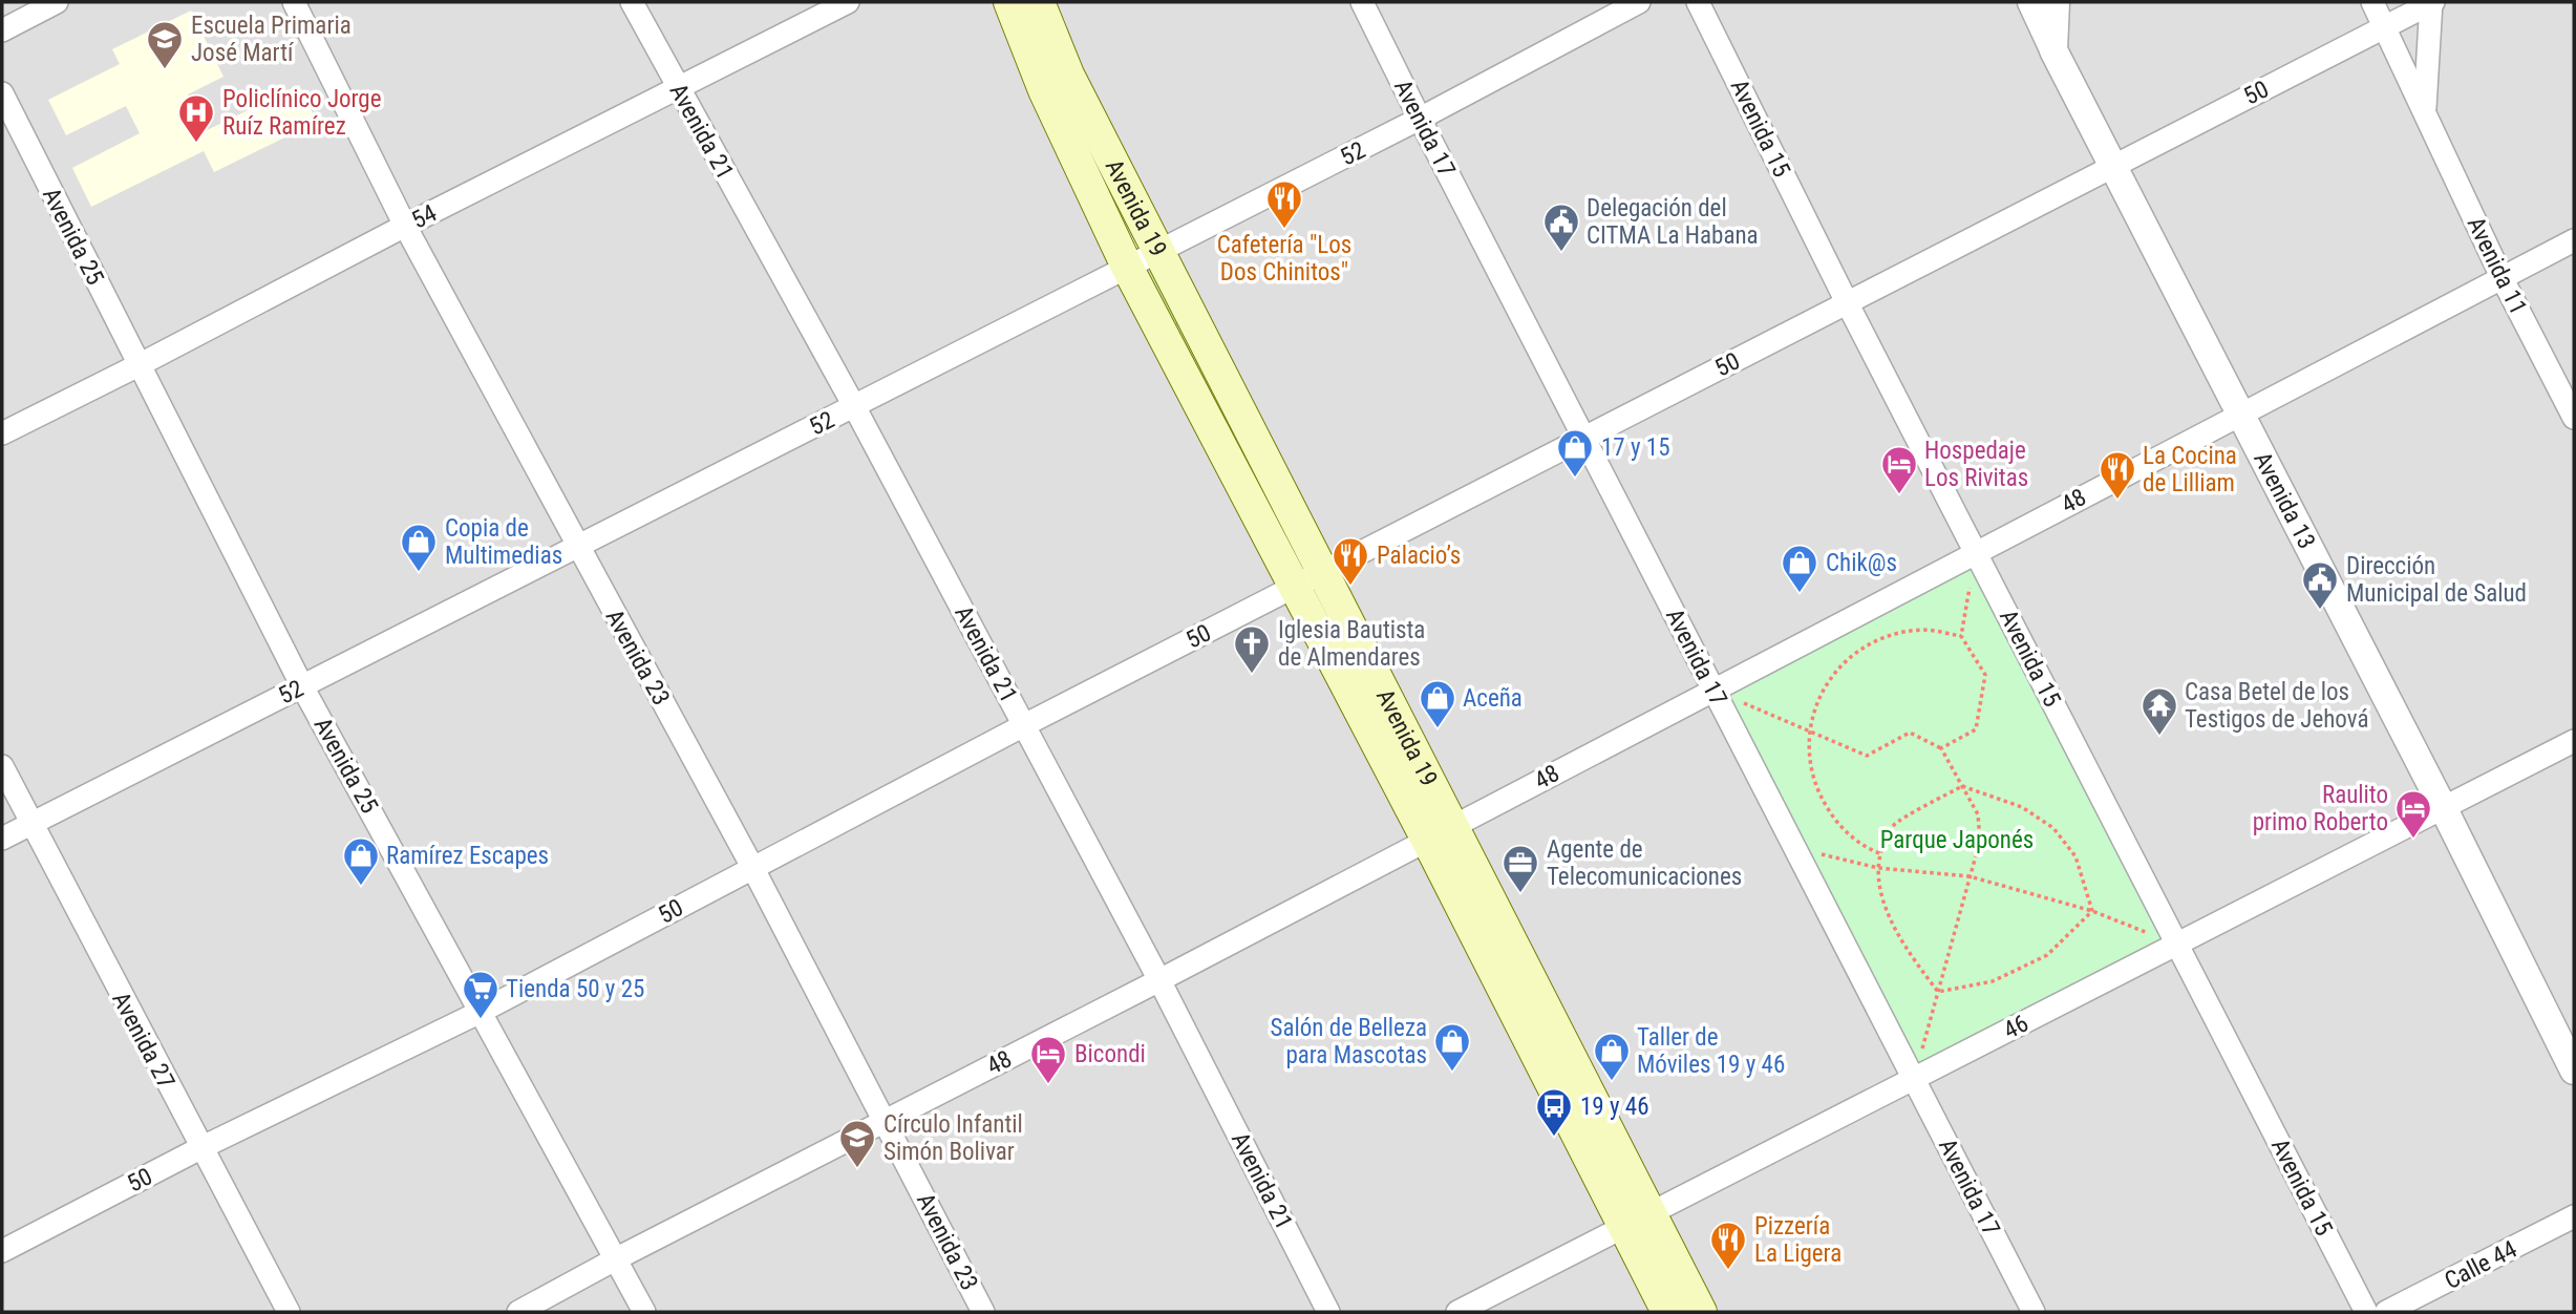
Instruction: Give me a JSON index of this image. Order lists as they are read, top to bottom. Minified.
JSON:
{"streets":{"main road":["Avenida 19"],"street":["50","Avenida 17","Avenida 15","Avenida 21","52","54","Avenida 25","Avenida 11","48","Avenida 13","Avenida 23","46","Avenida 27","Calle 44"]},"crossings":[["50","Avenida 17"],["50","Avenida 15"],["50","Avenida 21"],["50","Avenida 19"],["50","Avenida 25"],["50","Avenida 11"],["50","Avenida 13"],["50","Avenida 23"],["50","Avenida 27"],["Avenida 17","52"],["Avenida 17","48"],["Avenida 17","46"],["Avenida 15","48"],["Avenida 15","46"],["Avenida 21","52"],["Avenida 21","54"],["Avenida 21","48"],["52","Avenida 19"],["52","Avenida 25"],["52","Avenida 23"],["52","Avenida 27"],["Avenida 19","48"],["Avenida 19","46"],["54","Avenida 25"],["54","Avenida 23"],["Avenida 25","48"],["Avenida 11","48"],["48","Avenida 13"],["48","Avenida 23"],["Avenida 13","46"]],"parks":["Parque Japonés"],"places":{"school or university":["Escuela Primaria José Martí","Círculo Infantil Simón Bolivar"],"hospital":["Policlínico Jorge Ruíz Ramírez"],"restaurant":["Cafetería \"Los Dos Chinitos\"","La Cocina de Lilliam","Palacio’s","Pizzería La Ligera"],"public building":["Delegación del CITMA La Habana","Dirección Municipal de Salud"],"shop":["17 y 15","Copia de Multimedias","Chik@s","Aceña","Ramírez Escapes","Salón de Belleza para Mascotas","Taller de Móviles 19 y 46"],"hotel":["Hospedaje Los Rivitas","Raulito primo Roberto","Bicondi"],"church":["Iglesia Bautista de Almendares"],"temple":["Casa Betel de los Testigos de Jehová"],"office":["Agente de Telecomunicaciones"],"supermarket":["Tienda 50 y 25"],"bus stop":["19 y 46"]}}
